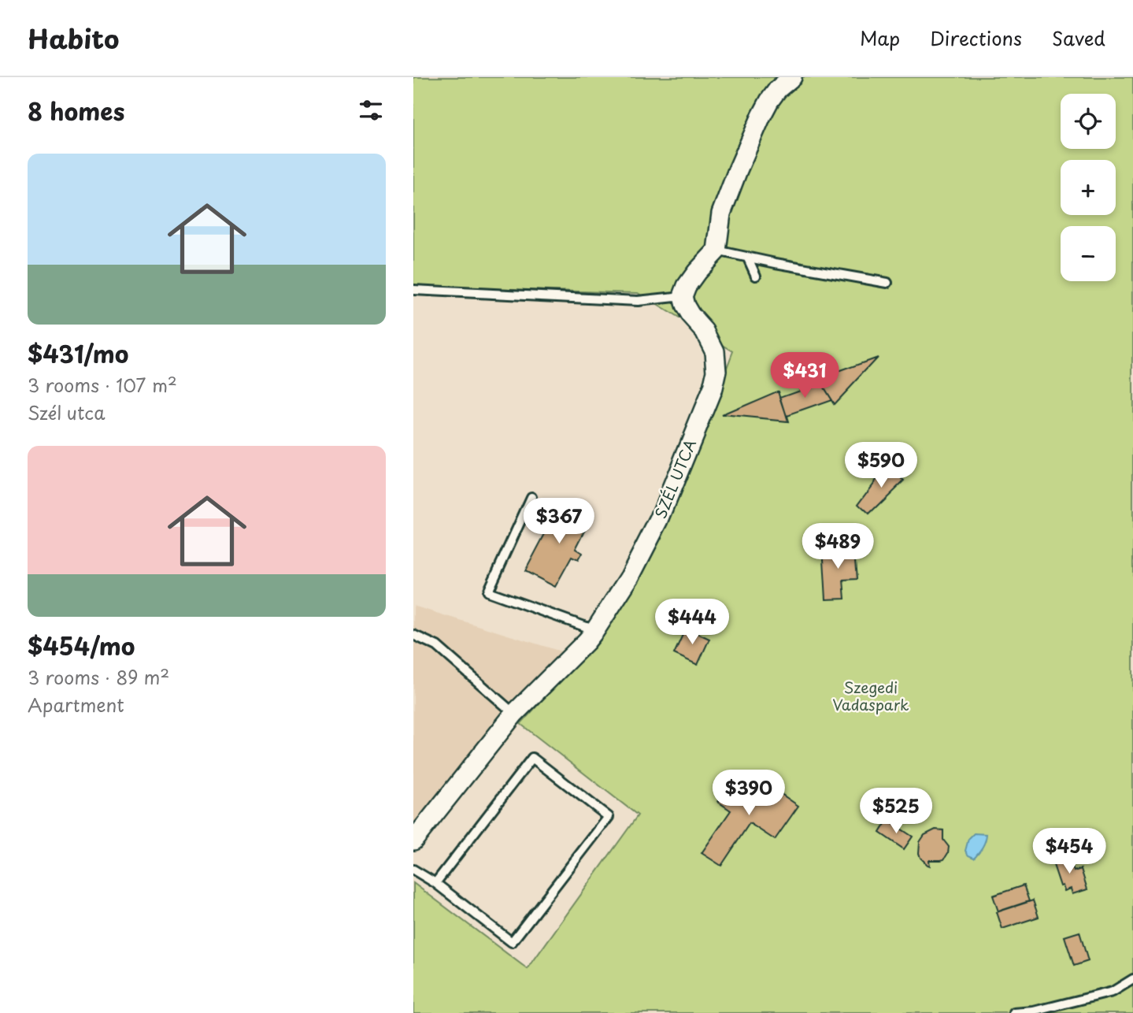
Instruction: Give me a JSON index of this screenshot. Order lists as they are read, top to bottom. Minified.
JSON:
{"streets":{"street":["SZÉL UTCA"]},"parks":["Szegedi Vadaspark"],"page":{"header":"Habito","nav":["Map","Directions","Saved"],"heading":"8 homes","map_buttons":["+","−"],"list":[{"name":"$431/mo","note":"3 rooms · 107 m² · Szél utca"},{"name":"$454/mo","note":"3 rooms · 89 m² · Apartment"}],"price":["$431","$590","$367","$489","$444","$390","$525","$454"]}}
